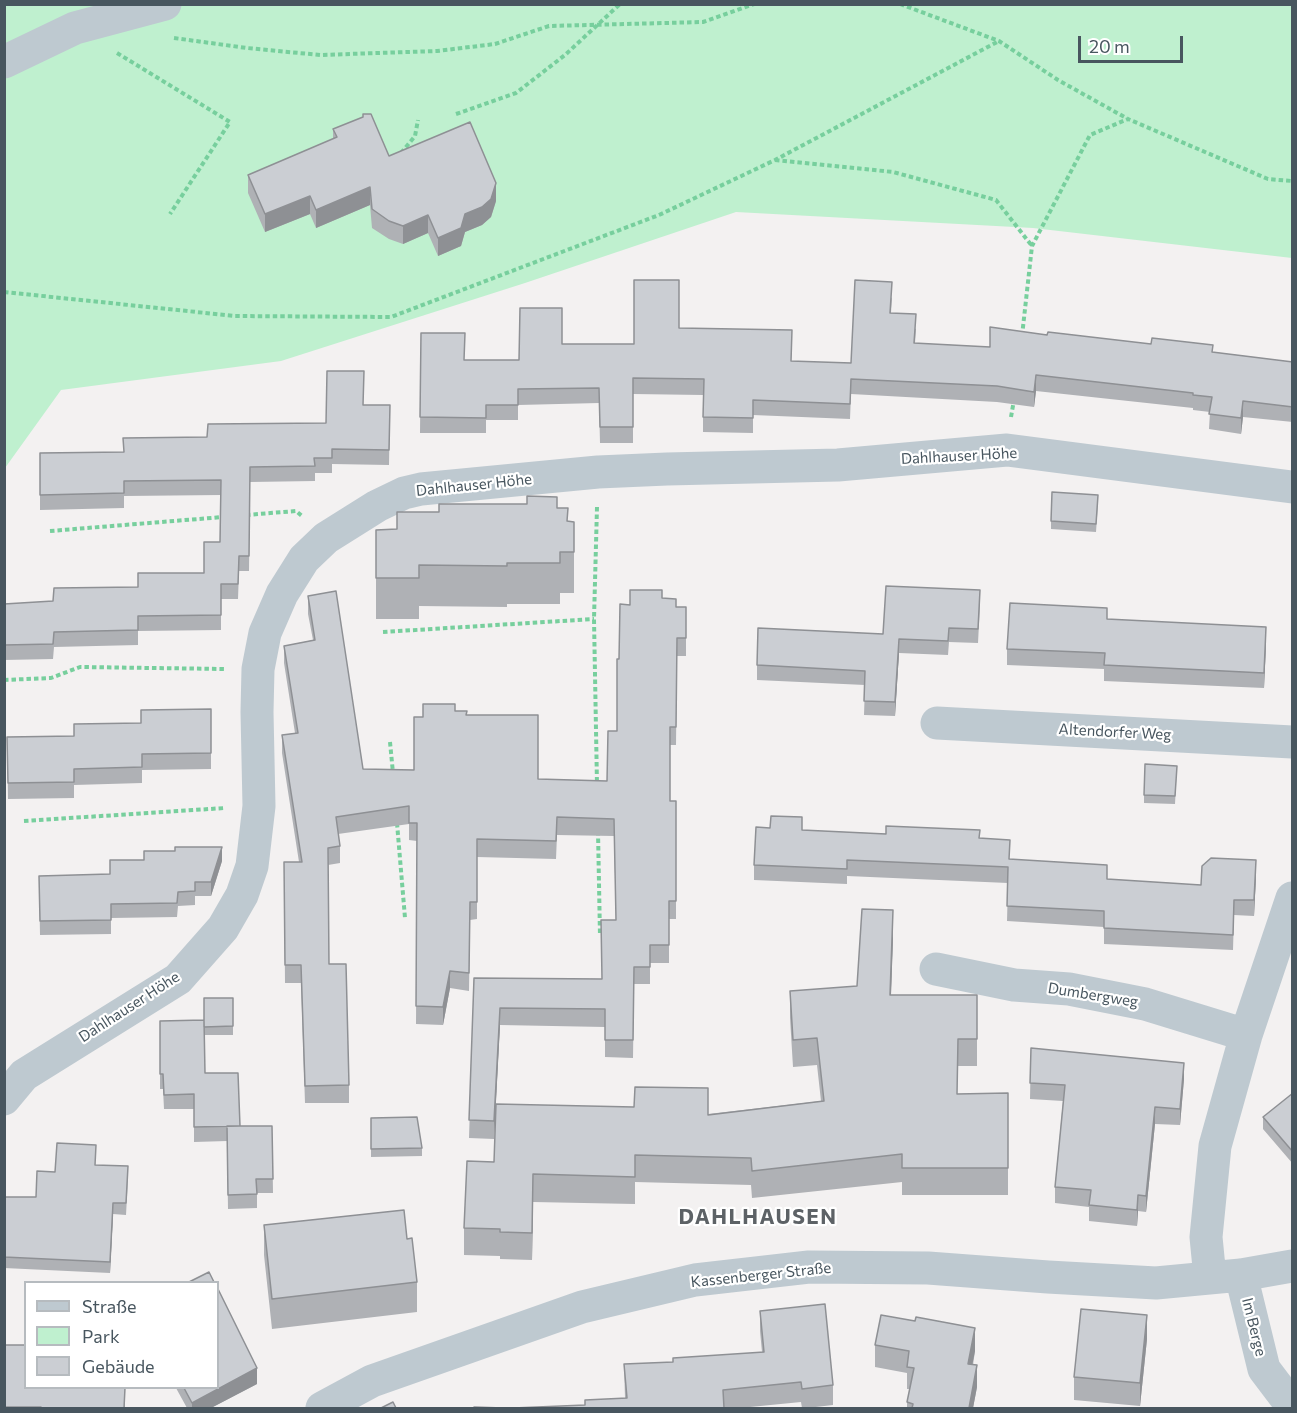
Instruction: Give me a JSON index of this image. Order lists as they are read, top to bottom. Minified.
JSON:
{"streets":{"street":["Dahlhauser Höhe","Altendorfer Weg","Dumbergweg","Kassenberger Straße","Im Berge"]},"crossings":[["Kassenberger Straße","Im Berge"]],"districts":["DAHLHAUSEN"],"legend":["Straße","Park","Gebäude"],"scale_bar":"20 m"}
